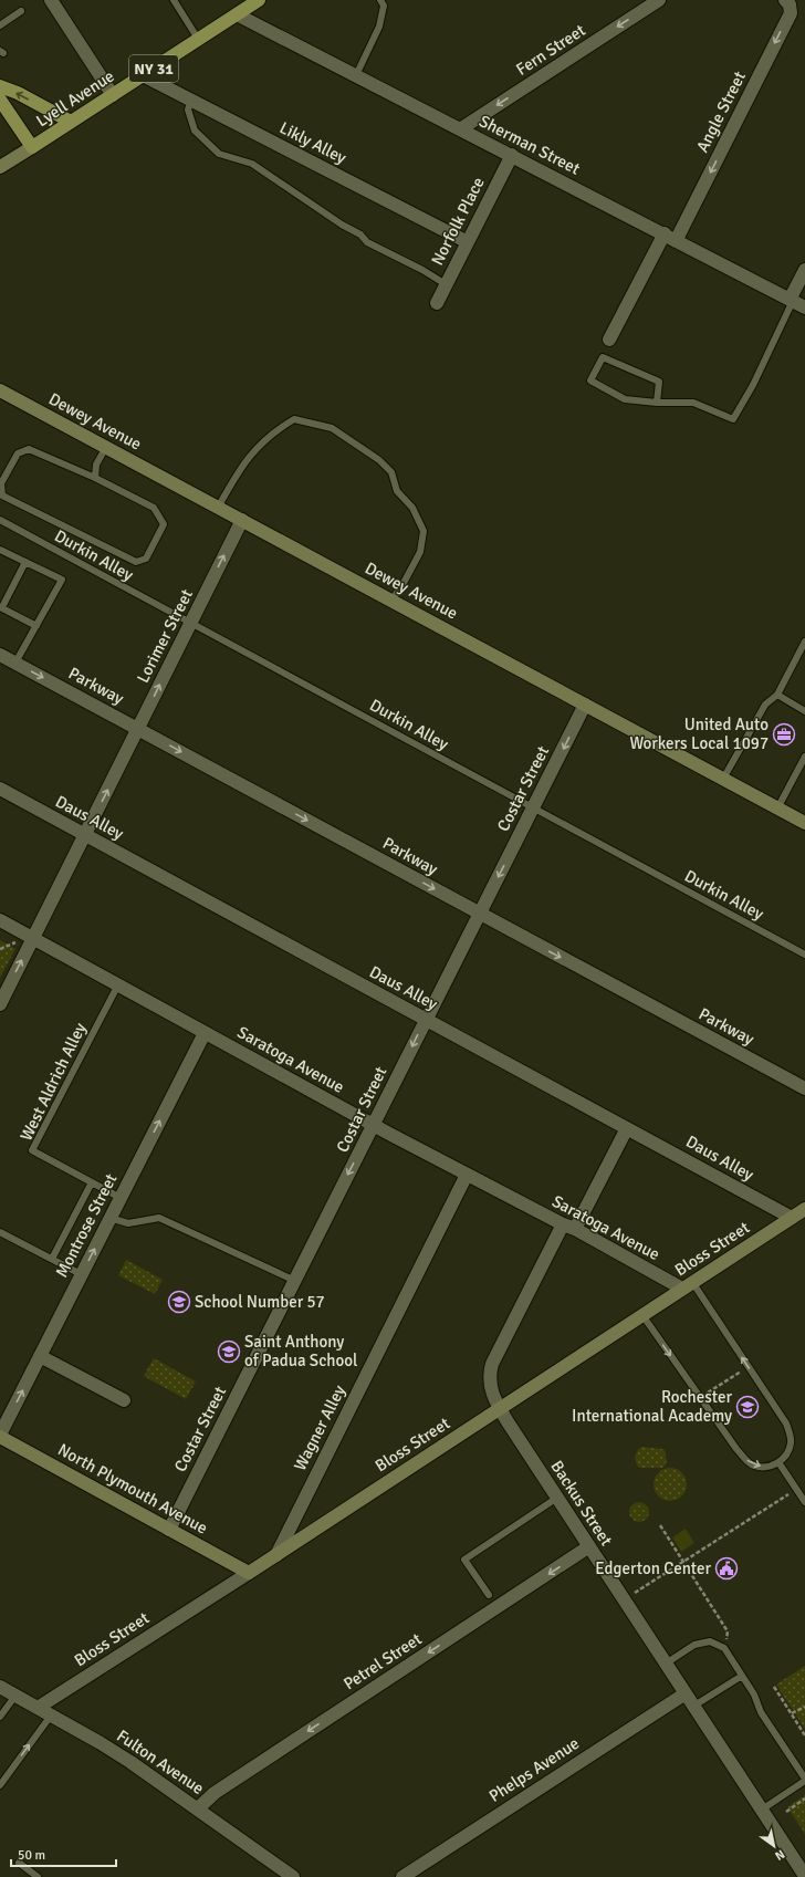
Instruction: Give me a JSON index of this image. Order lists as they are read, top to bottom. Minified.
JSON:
{"streets":{"main road":["NY 31","Lyell Avenue"],"street":["Fern Street","Angle Street","Likly Alley","Sherman Street","Norfolk Place","Dewey Avenue","Lorimer Street","Parkway","Costar Street","Daus Alley","Saratoga Avenue","Montrose Street","Bloss Street","Wagner Alley","North Plymouth Avenue","Backus Street","Petrel Street","Fulton Avenue","Phelps Avenue"],"lane":["Durkin Alley","West Aldrich Alley"]},"crossings":[["Fern Street","Sherman Street"],["Lyell Avenue","Likly Alley"],["Lyell Avenue","Sherman Street"],["Angle Street","Sherman Street"],["Likly Alley","Norfolk Place"],["Sherman Street","Norfolk Place"],["Dewey Avenue","Lorimer Street"],["Dewey Avenue","Costar Street"],["Durkin Alley","Lorimer Street"],["Durkin Alley","Costar Street"],["Lorimer Street","Parkway"],["Lorimer Street","Daus Alley"],["Lorimer Street","Saratoga Avenue"],["Parkway","Costar Street"],["Costar Street","Daus Alley"],["Costar Street","Saratoga Avenue"],["Costar Street","North Plymouth Avenue"],["Daus Alley","Bloss Street"],["Saratoga Avenue","West Aldrich Alley"],["Saratoga Avenue","Montrose Street"],["Saratoga Avenue","Bloss Street"],["Saratoga Avenue","Wagner Alley"],["Saratoga Avenue","Backus Street"],["West Aldrich Alley","Montrose Street"],["Montrose Street","North Plymouth Avenue"],["Bloss Street","Wagner Alley"],["Bloss Street","North Plymouth Avenue"],["Bloss Street","Backus Street"],["Bloss Street","Fulton Avenue"],["Backus Street","Petrel Street"],["Backus Street","Phelps Avenue"],["Petrel Street","Fulton Avenue"]],"one_way":["Fern Street","Angle Street","Lorimer Street","Parkway","Costar Street","Montrose Street","Petrel Street"],"places":{"office":["United Auto Workers Local 1097"],"school or university":["School Number 57","Saint Anthony of Padua School","Rochester International Academy"],"public building":["Edgerton Center"]},"scale_bar":"50 m","north":"bottom right"}
